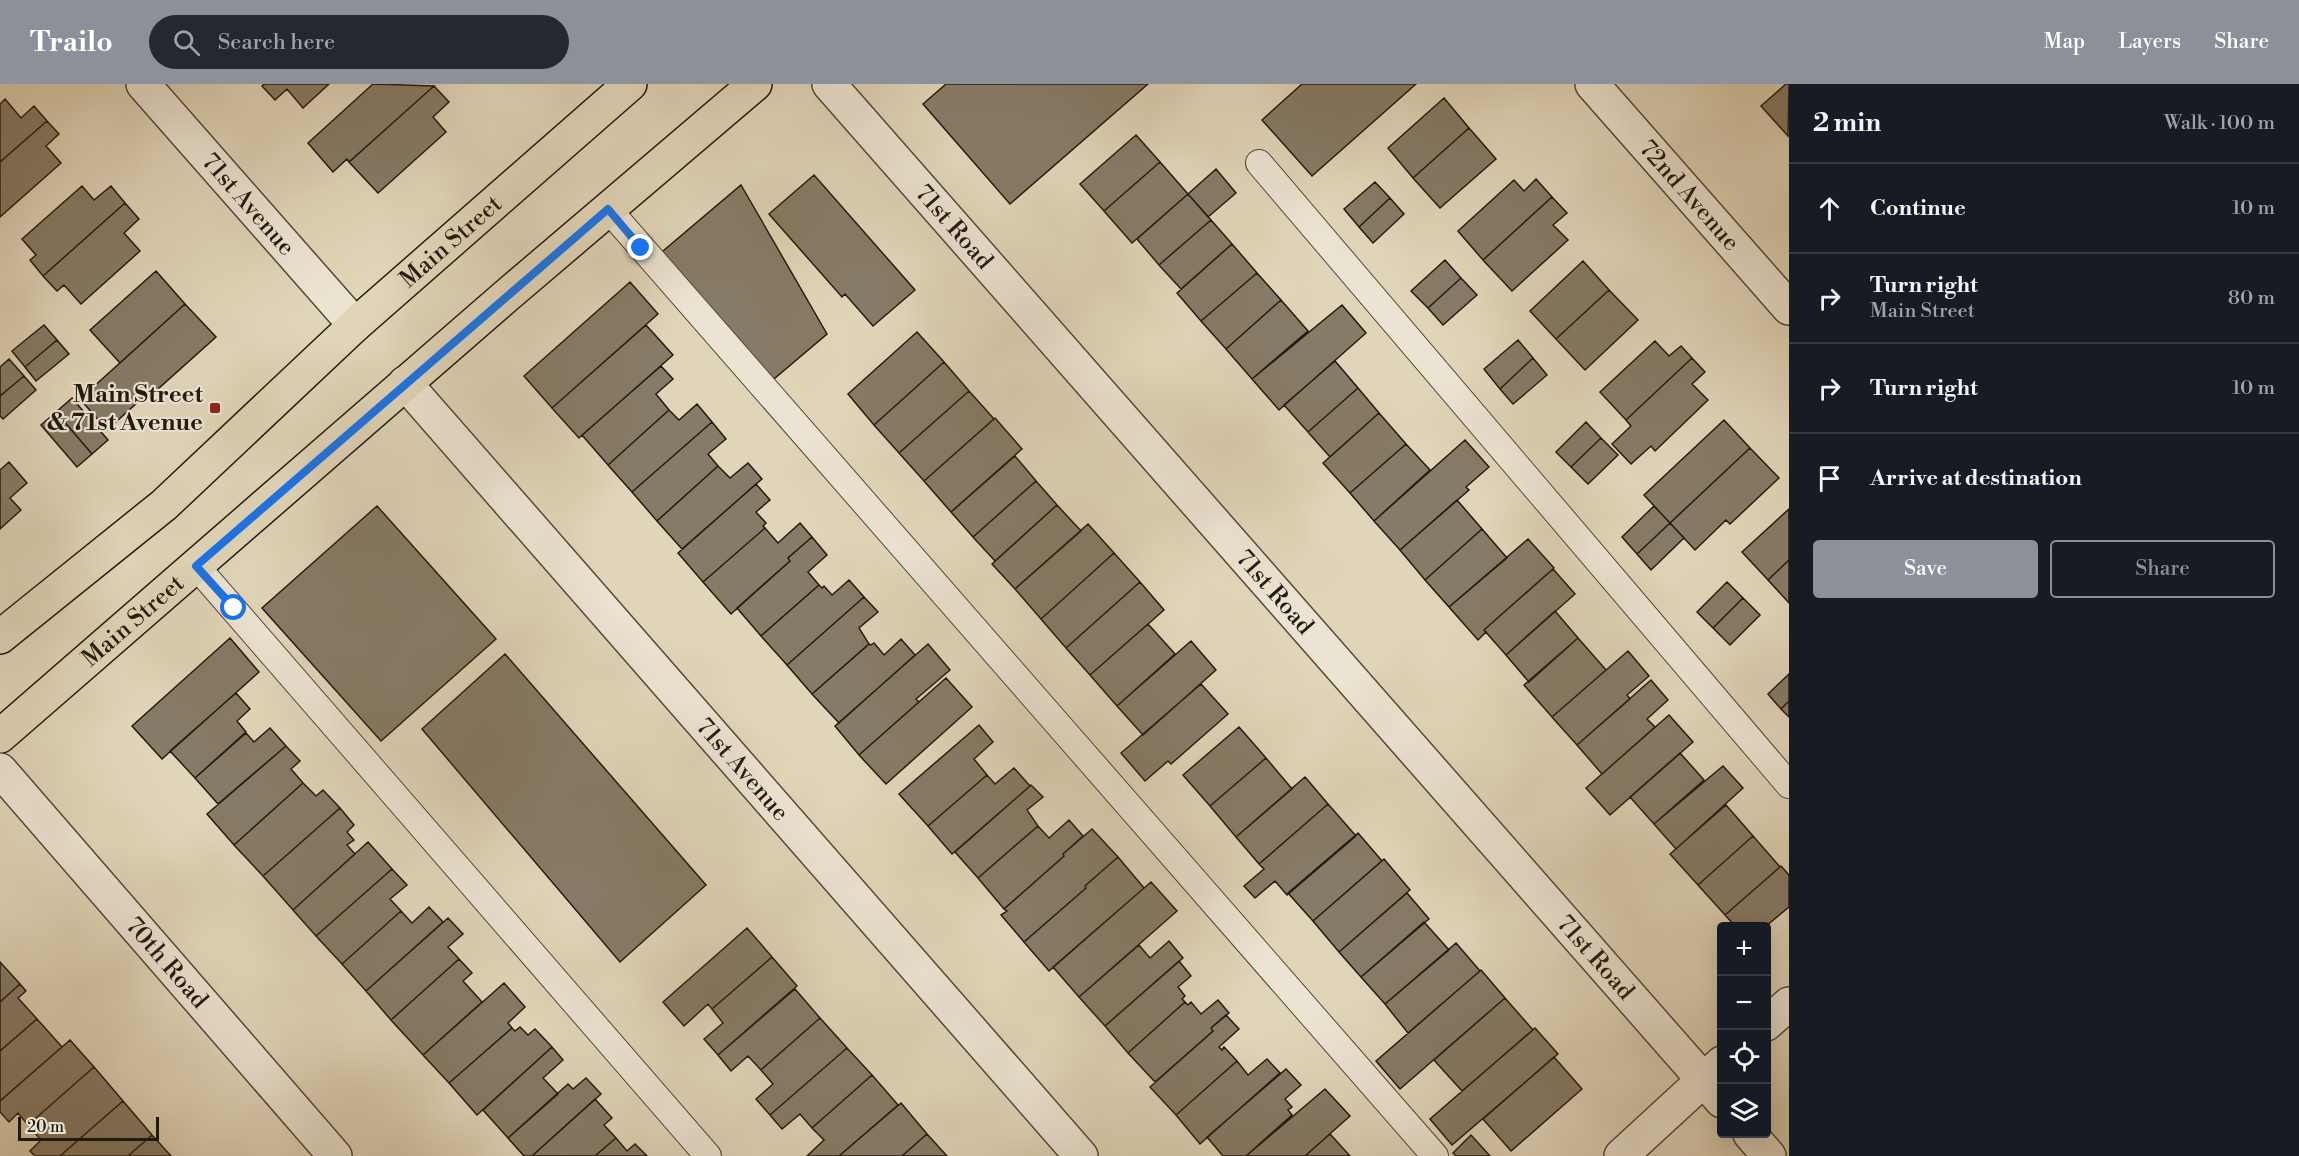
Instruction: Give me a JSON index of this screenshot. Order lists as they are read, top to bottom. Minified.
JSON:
{"streets":{"main road":["Main Street"],"street":["72nd Avenue","71st Avenue","71st Road","70th Road"]},"crossings":[["71st Avenue","Main Street"]],"places":{"transit":["Main Street & 71st Avenue"]},"scale_bar":"20 m","page":{"header":"Trailo","search":"Search here","nav":["Map","Layers","Share"],"heading":["2 min","Walk · 100 m"],"list":[["Continue","10 m"],["Turn right","Main Street","80 m"],["Turn right","10 m"],"Arrive at destination"],"buttons":["Save","Share"],"map_buttons":["+","−"],"scale":"20 m"}}
